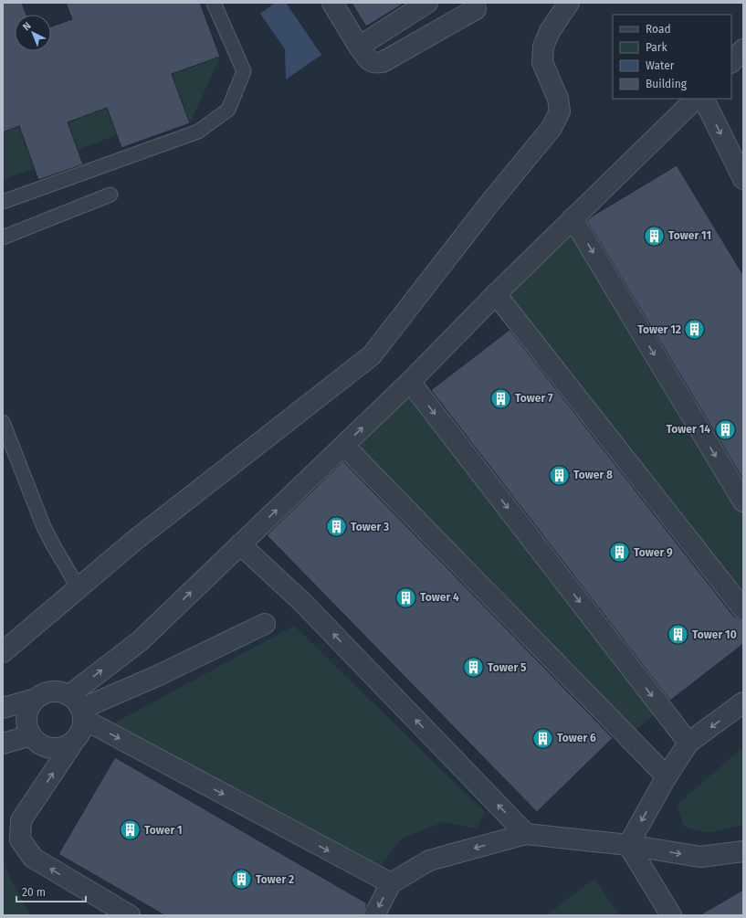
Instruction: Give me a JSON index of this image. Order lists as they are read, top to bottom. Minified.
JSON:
{"places":{"building":["Tower 11","Tower 12","Tower 7","Tower 14","Tower 8","Tower 3","Tower 9","Tower 4","Tower 10","Tower 5","Tower 6","Tower 1","Tower 2"]},"legend":["Road","Park","Water","Building"],"scale_bar":"20 m","north":"top left"}
